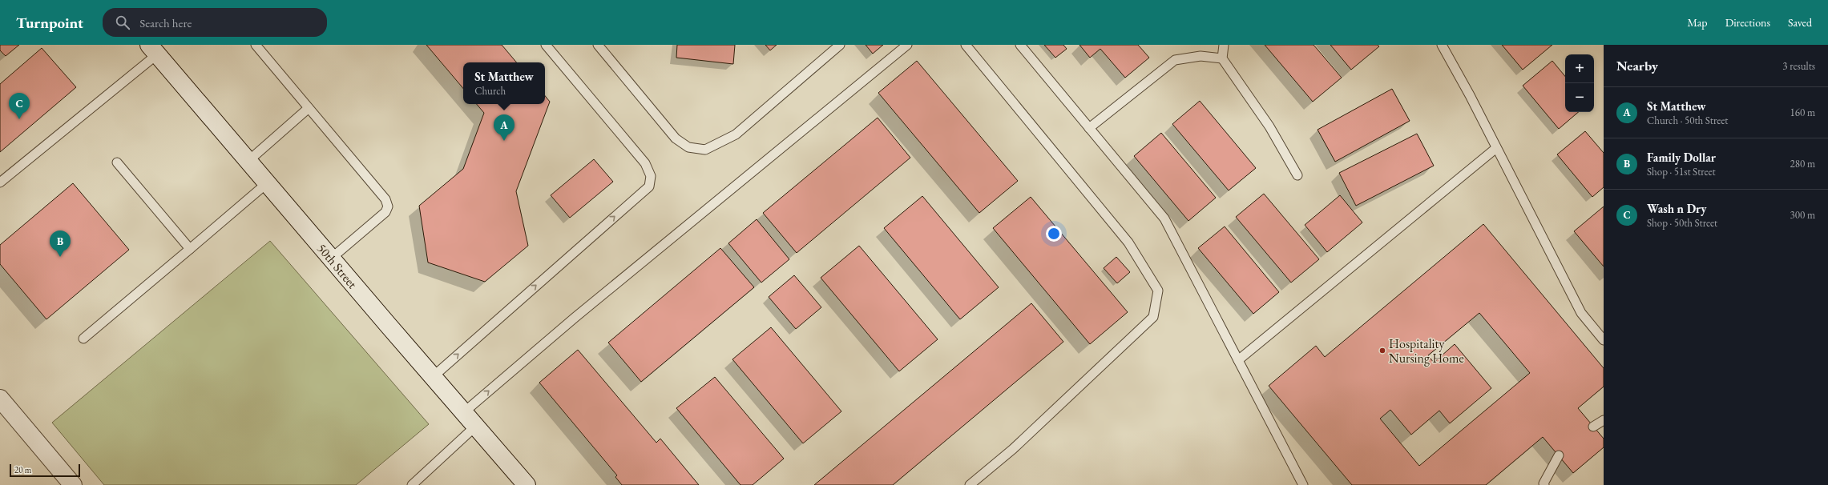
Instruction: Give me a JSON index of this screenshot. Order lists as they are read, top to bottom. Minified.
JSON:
{"streets":{"main road":["50th Street"]},"places":["Hospitality Nursing Home"],"scale_bar":"20 m","page":{"header":"Turnpoint","search":"Search here","nav":["Map","Directions","Saved"],"heading":["Nearby","3 results"],"map_buttons":["+","−"],"popup":["St Matthew","Church"],"list":[{"mark":"A","name":"St Matthew","note":"Church · 50th Street","value":"160 m"},{"mark":"B","name":"Family Dollar","note":"Shop · 51st Street","value":"280 m"},{"mark":"C","name":"Wash n Dry","note":"Shop · 50th Street","value":"300 m"}],"pins":["C","A","B"],"scale":"20 m"}}
